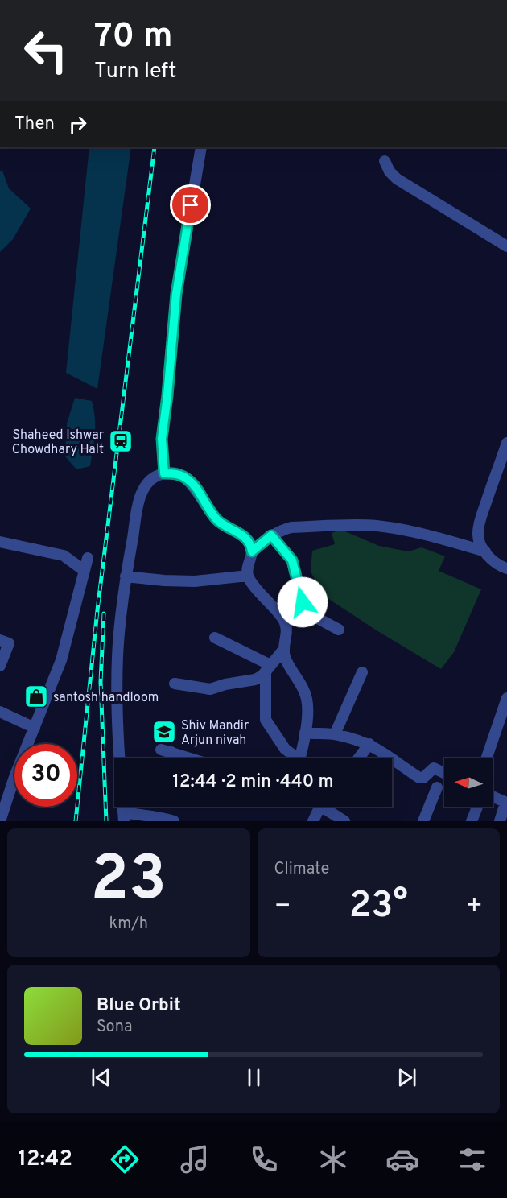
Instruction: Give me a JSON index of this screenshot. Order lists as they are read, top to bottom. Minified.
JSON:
{"places":{"station":["Shaheed Ishwar Chowdhary Halt"],"shop":["santosh handloom"],"school or university":["Shiv Mandir Arjun nivah"]},"north":"left","page":{"turn":["70 m","Turn left"],"then":"Then","limit":"30","trip":"12:44 · 2 min · 440 m","tile":[["23","km/h"],"Climate"],"heat":["−","23°","+"],"song":["Blue Orbit","Sona"],"tabs":"12:42"}}
